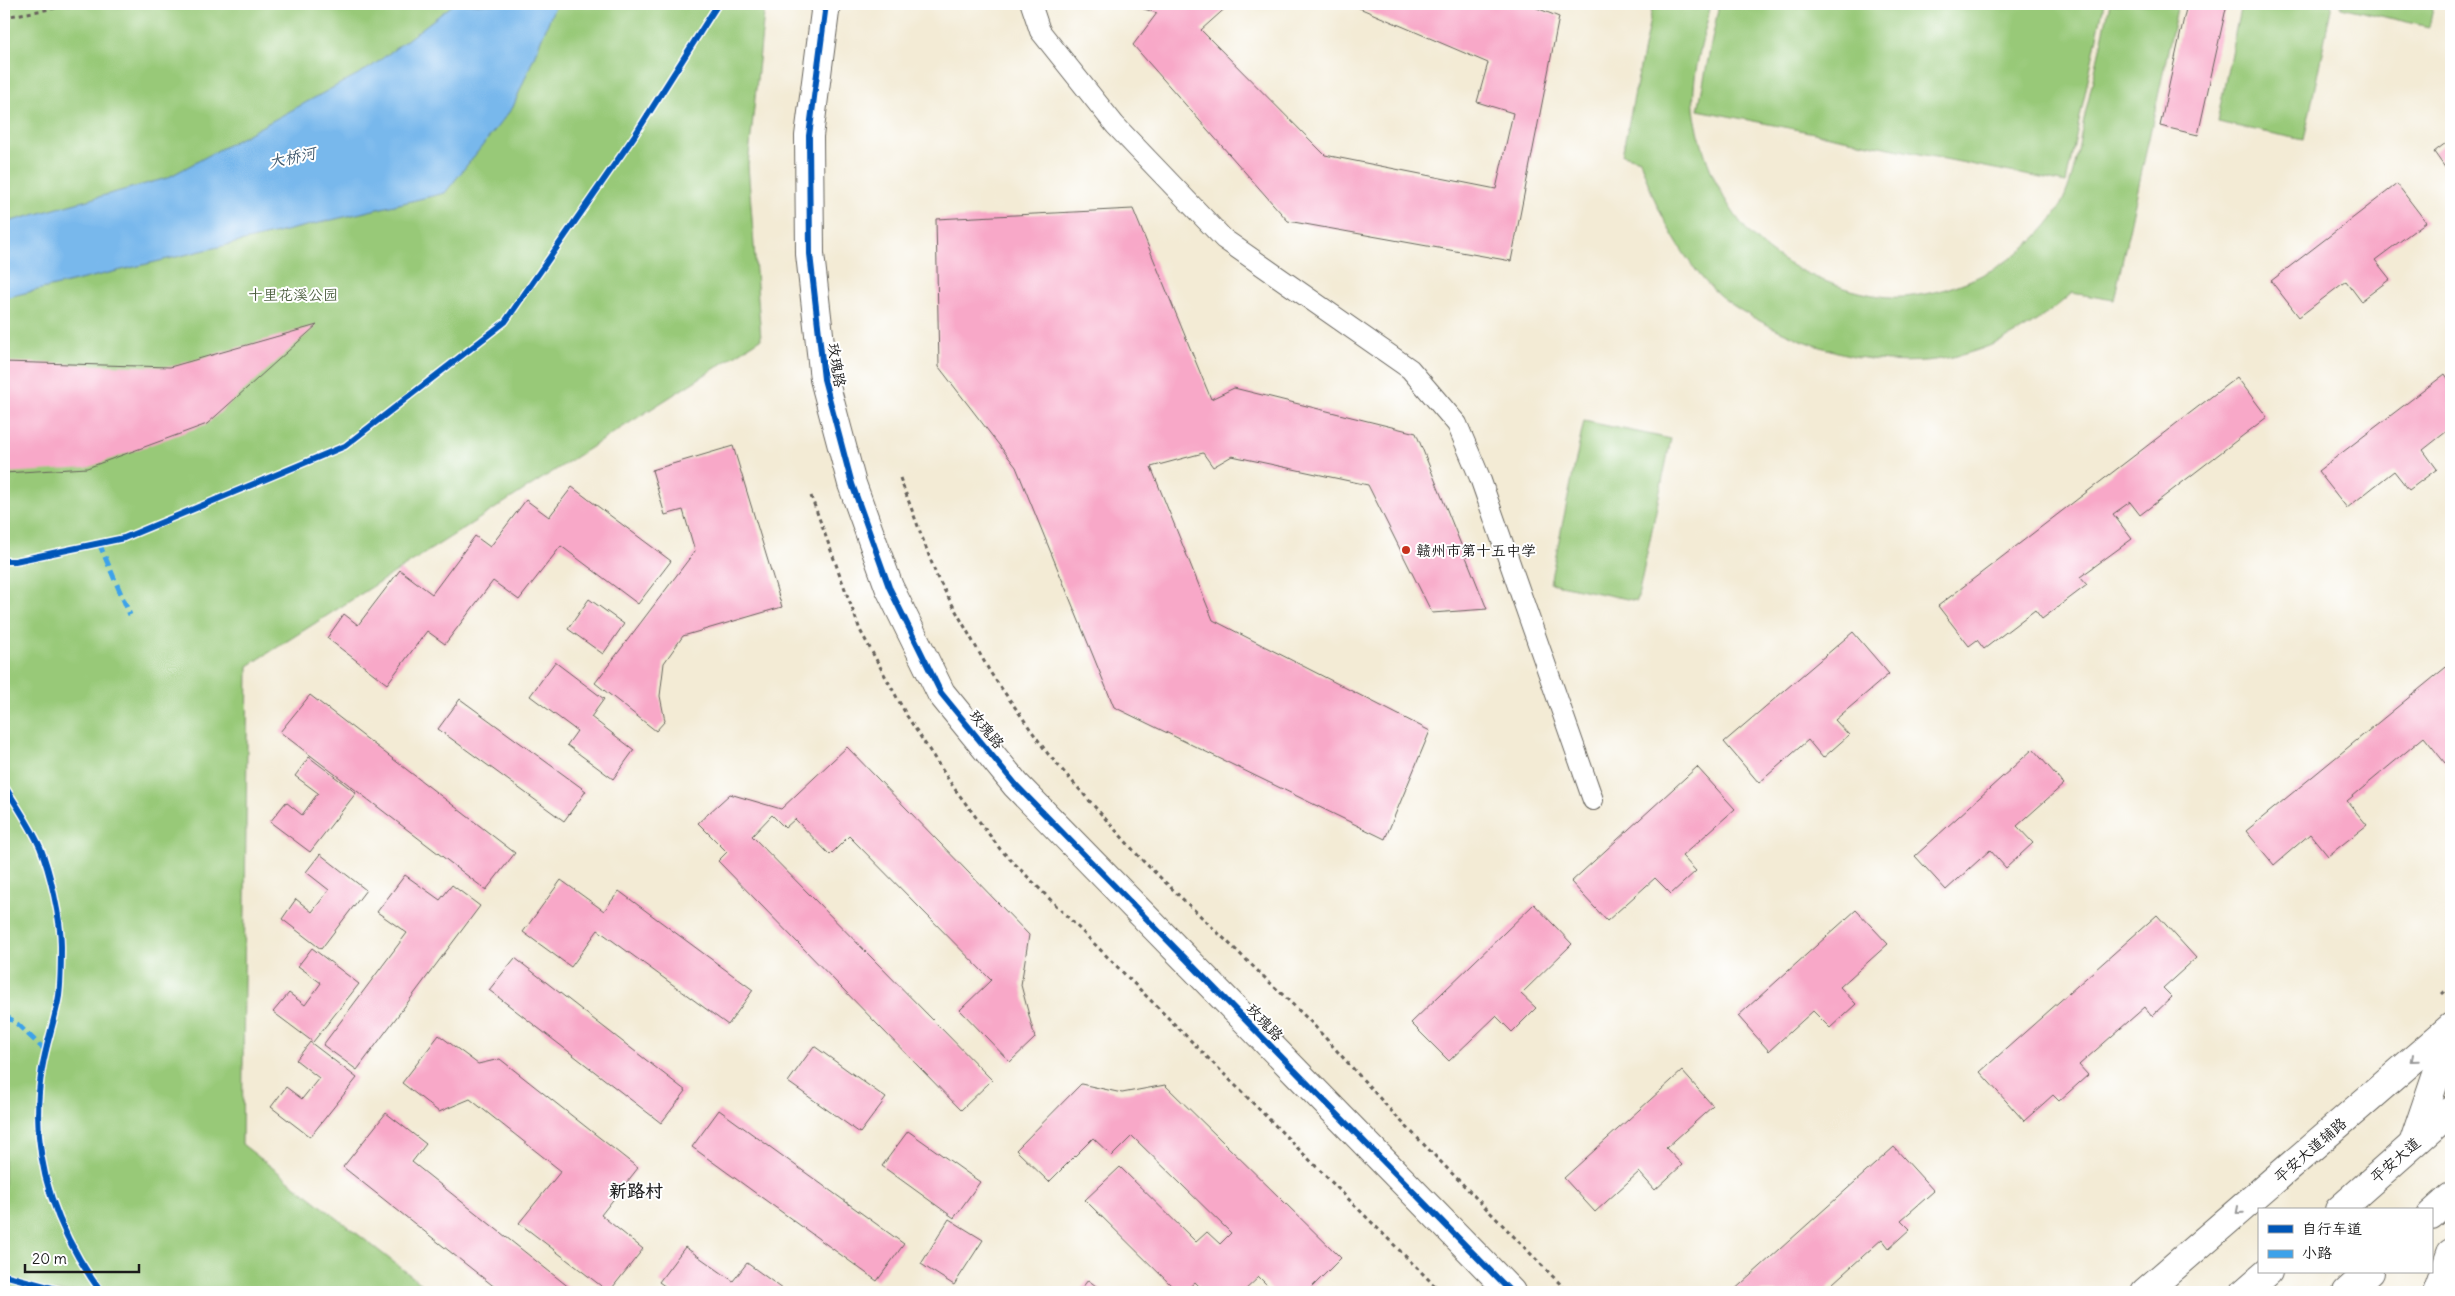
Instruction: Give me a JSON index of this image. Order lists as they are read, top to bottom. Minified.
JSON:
{"streets":{"street":["玫瑰路","平安大道辅路","平安大道"]},"one_way":["平安大道辅路"],"districts":["新路村"],"water":["大桥河"],"parks":["十里花溪公园"],"places":["赣州市第十五中学"],"legend":["自行车道","小路"],"scale_bar":"20 m"}
